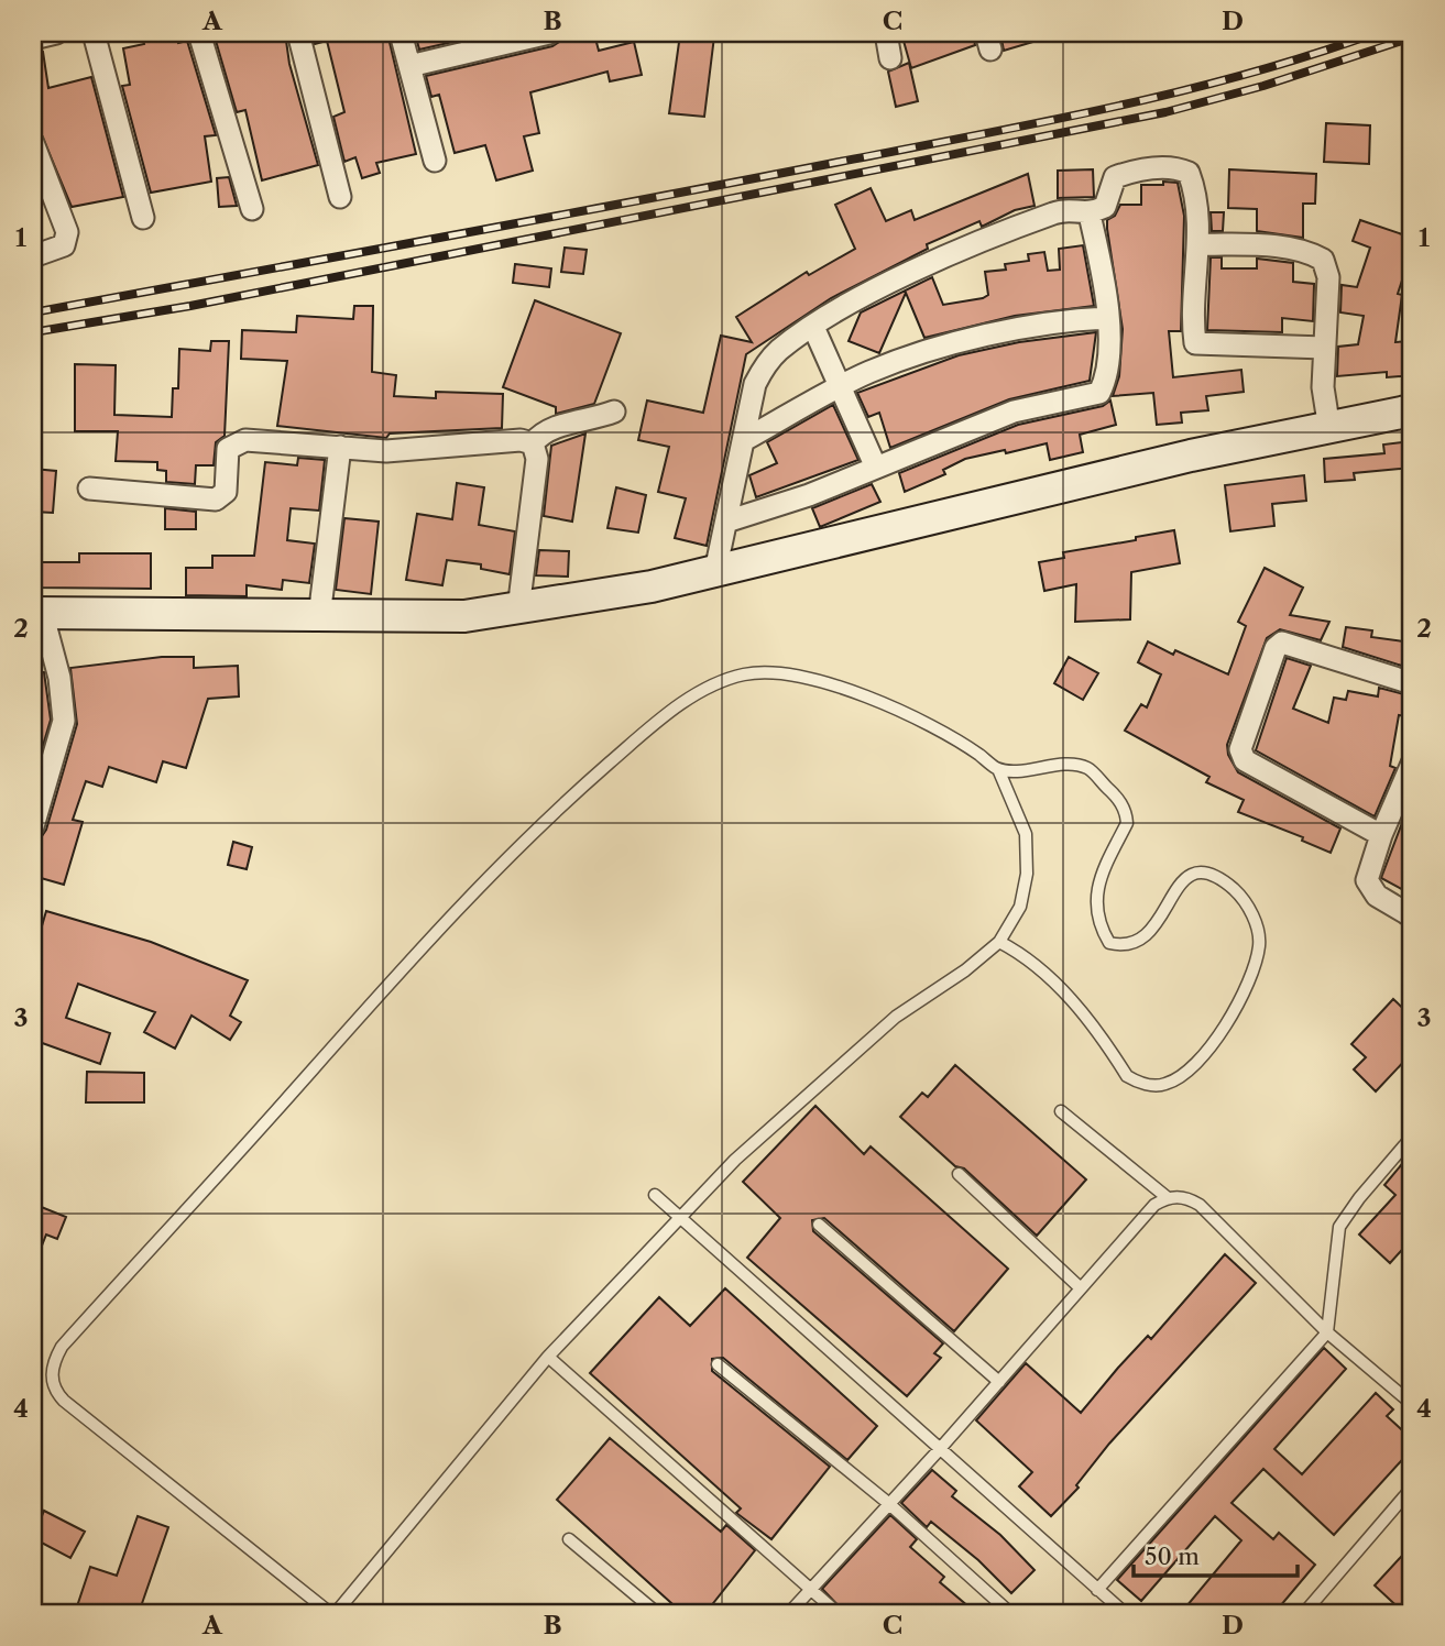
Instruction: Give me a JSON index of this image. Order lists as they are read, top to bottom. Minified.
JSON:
{"scale_bar":"50 m","grid":{"columns":["A","B","C","D"],"rows":["1","2","3","4"]}}
